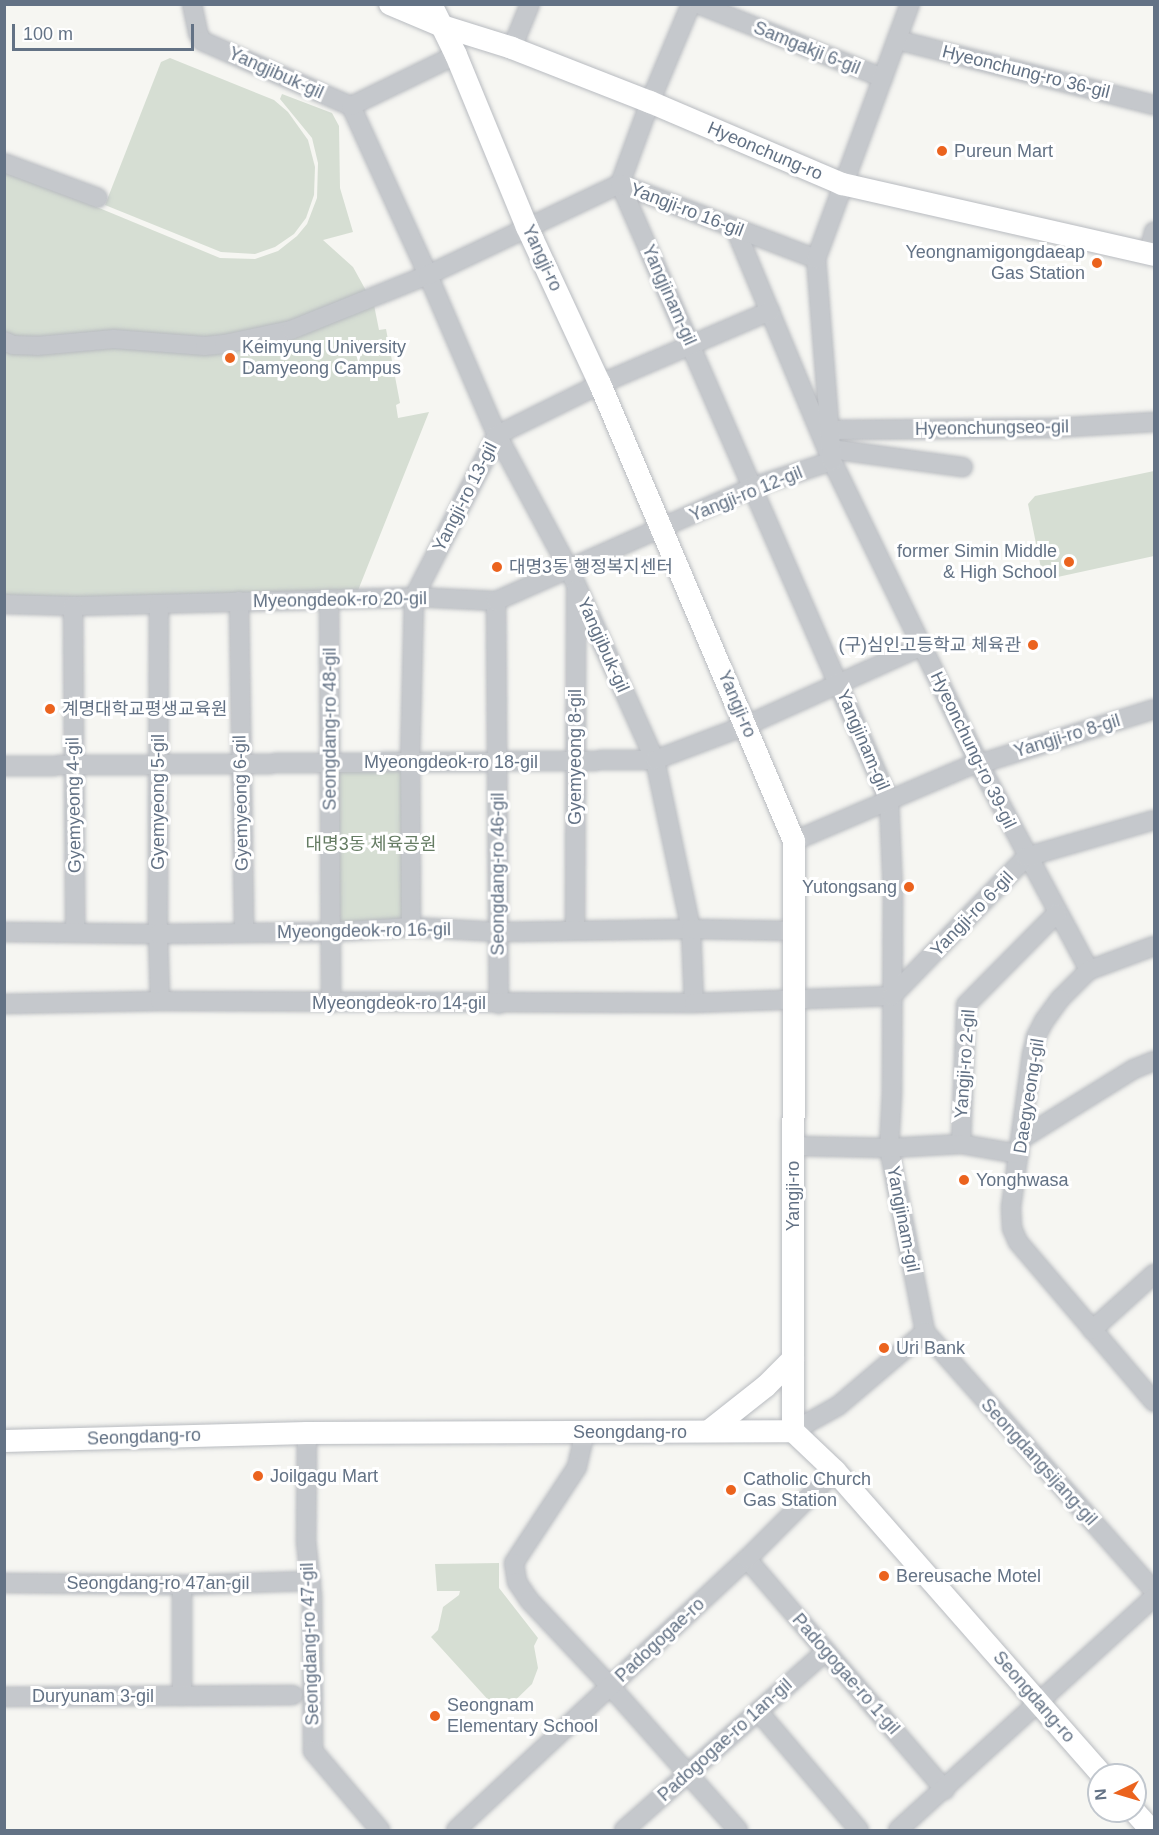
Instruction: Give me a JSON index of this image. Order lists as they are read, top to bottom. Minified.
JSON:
{"streets":{"main road":["Hyeonchung-ro","Yangji-ro","Seongdang-ro"],"street":["Samgakji 6-gil","Hyeonchung-ro 36-gil","Yangjibuk-gil","Yangji-ro 16-gil","Yangjinam-gil","Hyeonchungseo-gil","Yangji-ro 12-gil","Yangji-ro 13-gil","Myeongdeok-ro 20-gil","Seongdang-ro 48-gil","Yangji-ro 8-gil","Hyeonchung-ro 39-gil","Gyemyeong 8-gil","Myeongdeok-ro 18-gil","Gyemyeong 5-gil","Gyemyeong 6-gil","Gyemyeong 4-gil","Seongdang-ro 46-gil","Yangji-ro 6-gil","Myeongdeok-ro 16-gil","Myeongdeok-ro 14-gil","Yangji-ro 2-gil","Daegyeong-gil","Seongdangsijang-gil","Seongdang-ro 47an-gil","Padogogae-ro","Seongdang-ro 47-gil","Padogogae-ro 1-gil","Duryunam 3-gil","Padogogae-ro 1an-gil"]},"crossings":[["Samgakji 6-gil","Hyeonchung-ro 39-gil"],["Hyeonchung-ro 36-gil","Hyeonchung-ro 39-gil"],["Yangjibuk-gil","Yangji-ro 13-gil"],["Yangjibuk-gil","Myeongdeok-ro 20-gil"],["Yangjibuk-gil","Gyemyeong 8-gil"],["Yangjibuk-gil","Myeongdeok-ro 18-gil"],["Yangjibuk-gil","Myeongdeok-ro 16-gil"],["Yangjibuk-gil","Myeongdeok-ro 14-gil"],["Hyeonchung-ro","Yangji-ro"],["Hyeonchung-ro","Hyeonchung-ro 39-gil"],["Yangji-ro 16-gil","Yangji-ro"],["Yangji-ro 16-gil","Yangjinam-gil"],["Yangji-ro 16-gil","Hyeonchung-ro 39-gil"],["Yangji-ro","Yangji-ro 12-gil"],["Yangji-ro","Yangji-ro 13-gil"],["Yangji-ro","Myeongdeok-ro 20-gil"],["Yangji-ro","Yangji-ro 8-gil"],["Yangji-ro","Myeongdeok-ro 18-gil"],["Yangji-ro","Myeongdeok-ro 16-gil"],["Yangji-ro","Myeongdeok-ro 14-gil"],["Yangji-ro","Yangji-ro 2-gil"],["Yangji-ro","Seongdang-ro"],["Yangjinam-gil","Yangji-ro 12-gil"],["Yangjinam-gil","Yangji-ro 13-gil"],["Yangjinam-gil","Yangji-ro 8-gil"],["Yangjinam-gil","Myeongdeok-ro 18-gil"],["Yangjinam-gil","Yangji-ro 6-gil"],["Yangjinam-gil","Yangji-ro 2-gil"],["Yangjinam-gil","Seongdangsijang-gil"],["Hyeonchungseo-gil","Hyeonchung-ro 39-gil"],["Yangji-ro 12-gil","Myeongdeok-ro 20-gil"],["Yangji-ro 12-gil","Hyeonchung-ro 39-gil"],["Yangji-ro 13-gil","Myeongdeok-ro 20-gil"],["Yangji-ro 13-gil","Hyeonchung-ro 39-gil"],["Myeongdeok-ro 20-gil","Seongdang-ro 48-gil"],["Myeongdeok-ro 20-gil","Gyemyeong 8-gil"],["Myeongdeok-ro 20-gil","Gyemyeong 5-gil"],["Myeongdeok-ro 20-gil","Gyemyeong 6-gil"],["Myeongdeok-ro 20-gil","Gyemyeong 4-gil"],["Myeongdeok-ro 20-gil","Seongdang-ro 46-gil"],["Seongdang-ro 48-gil","Myeongdeok-ro 18-gil"],["Seongdang-ro 48-gil","Myeongdeok-ro 16-gil"],["Seongdang-ro 48-gil","Myeongdeok-ro 14-gil"],["Yangji-ro 8-gil","Hyeonchung-ro 39-gil"],["Hyeonchung-ro 39-gil","Myeongdeok-ro 18-gil"],["Hyeonchung-ro 39-gil","Yangji-ro 6-gil"],["Hyeonchung-ro 39-gil","Yangji-ro 2-gil"],["Hyeonchung-ro 39-gil","Daegyeong-gil"],["Gyemyeong 8-gil","Myeongdeok-ro 18-gil"],["Gyemyeong 8-gil","Myeongdeok-ro 16-gil"],["Myeongdeok-ro 18-gil","Gyemyeong 5-gil"],["Myeongdeok-ro 18-gil","Gyemyeong 6-gil"],["Myeongdeok-ro 18-gil","Gyemyeong 4-gil"],["Myeongdeok-ro 18-gil","Seongdang-ro 46-gil"],["Gyemyeong 5-gil","Myeongdeok-ro 16-gil"],["Gyemyeong 5-gil","Myeongdeok-ro 14-gil"],["Gyemyeong 6-gil","Myeongdeok-ro 16-gil"],["Gyemyeong 4-gil","Myeongdeok-ro 16-gil"],["Seongdang-ro 46-gil","Myeongdeok-ro 16-gil"],["Seongdang-ro 46-gil","Myeongdeok-ro 14-gil"],["Yangji-ro 2-gil","Daegyeong-gil"],["Seongdang-ro","Padogogae-ro"],["Seongdang-ro","Seongdang-ro 47-gil"],["Seongdang-ro 47an-gil","Seongdang-ro 47-gil"],["Padogogae-ro","Padogogae-ro 1-gil"],["Padogogae-ro 1-gil","Padogogae-ro 1an-gil"]],"parks":["대명3동 체육공원"],"places":["Pureun Mart","Yeongnamigongdaeap Gas Station","Keimyung University Damyeong Campus","former Simin Middle & High School","대명3동 행정복지센터","(구)심인고등학교 체육관","계명대학교평생교육원","Yutongsang","Yonghwasa","Uri Bank","Joilgagu Mart","Catholic Church Gas Station","Bereusache Motel","Seongnam Elementary School"],"scale_bar":"100 m","north":"left"}
